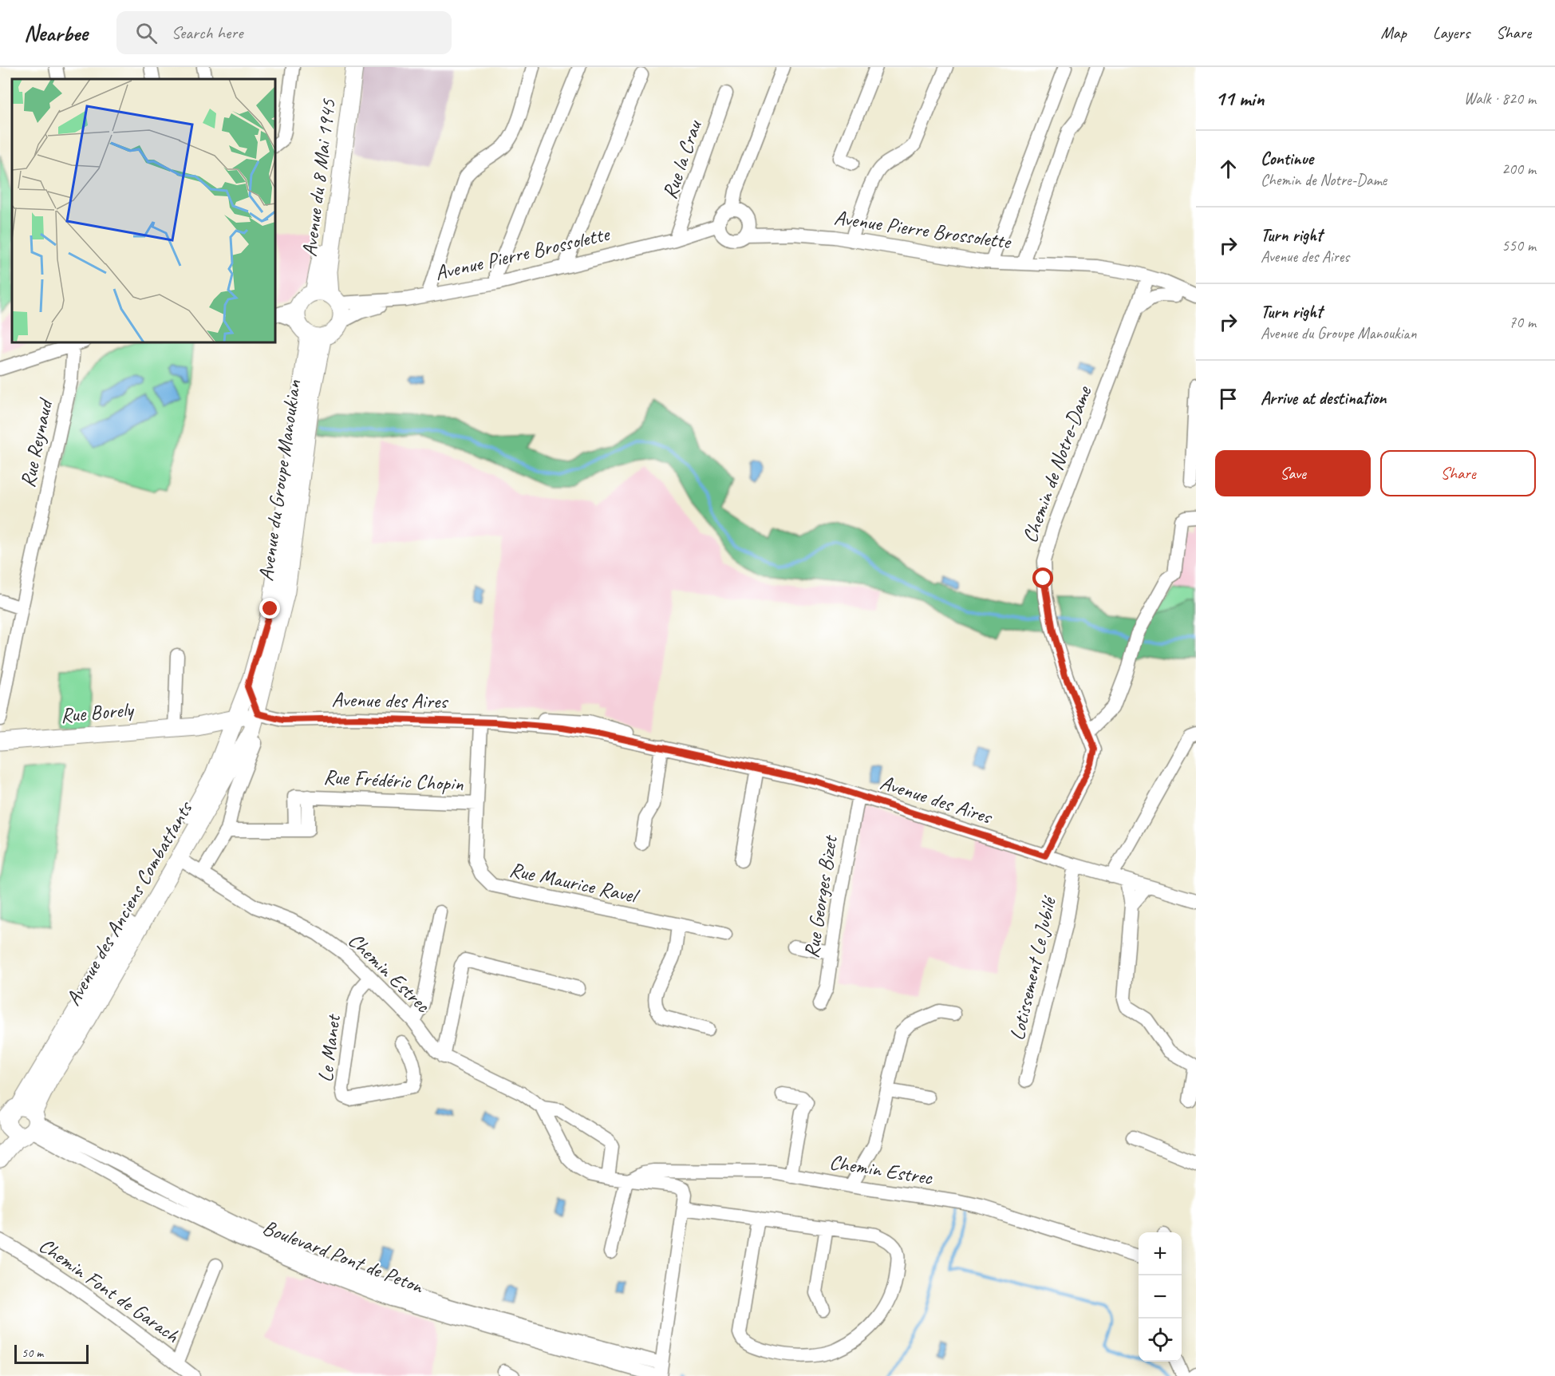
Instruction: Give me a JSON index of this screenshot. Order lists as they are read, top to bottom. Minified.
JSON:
{"streets":{"main road":["Avenue du 8 Mai 1945","Avenue du Groupe Manoukian","Rue Borely","Avenue des Anciens Combattants"],"street":["Rue la Crau","Avenue Pierre Brossolette","Rue Reynaud","Chemin de Notre-Dame","Avenue des Aires","Rue Frédéric Chopin","Rue Maurice Ravel","Rue Georges Bizet","Lotissement Le Jubilé","Chemin Estrec","Le Manet","Boulevard Pont de Peton","Chemin Font de Garach"]},"crossings":[["Rue la Crau","Avenue Pierre Brossolette"],["Avenue du 8 Mai 1945","Avenue Pierre Brossolette"],["Avenue du 8 Mai 1945","Avenue du Groupe Manoukian"],["Avenue Pierre Brossolette","Chemin de Notre-Dame"],["Avenue Pierre Brossolette","Avenue du Groupe Manoukian"],["Chemin de Notre-Dame","Avenue des Aires"],["Avenue du Groupe Manoukian","Avenue des Aires"],["Avenue du Groupe Manoukian","Rue Borely"],["Avenue du Groupe Manoukian","Avenue des Anciens Combattants"],["Avenue des Aires","Rue Maurice Ravel"],["Avenue des Aires","Rue Georges Bizet"],["Avenue des Aires","Avenue des Anciens Combattants"],["Avenue des Aires","Lotissement Le Jubilé"],["Rue Borely","Avenue des Anciens Combattants"],["Rue Frédéric Chopin","Rue Maurice Ravel"],["Avenue des Anciens Combattants","Chemin Estrec"],["Avenue des Anciens Combattants","Boulevard Pont de Peton"],["Chemin Estrec","Le Manet"]],"scale_bar":"50 m","page":{"header":"Nearbee","search":"Search here","nav":["Map","Layers","Share"],"heading":["11 min","Walk · 820 m"],"list":[["Continue","Chemin de Notre-Dame","200 m"],["Turn right","Avenue des Aires","550 m"],["Turn right","Avenue du Groupe Manoukian","70 m"],"Arrive at destination"],"buttons":["Save","Share"],"map_buttons":["+","−"],"scale":"50 m"}}
